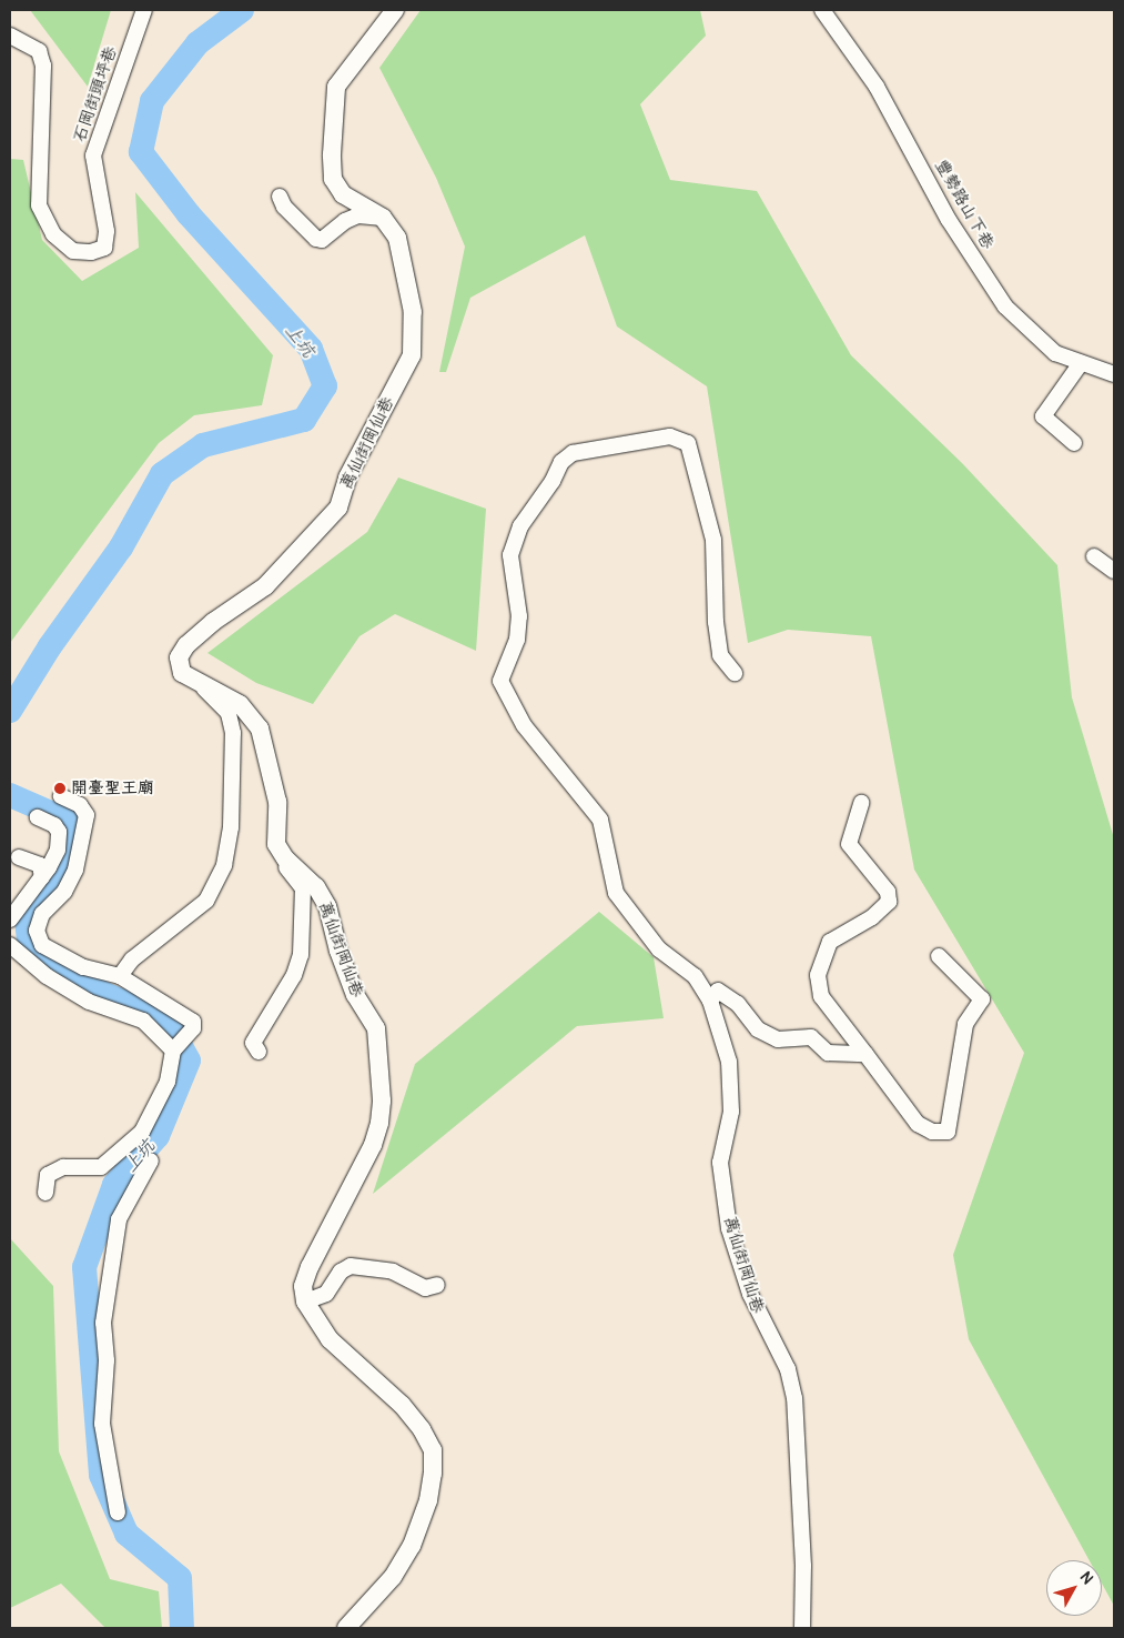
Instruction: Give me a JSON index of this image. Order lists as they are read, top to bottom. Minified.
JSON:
{"streets":{"street":["石岡街頭坪巷","豐勢路山下巷","萬仙街岡仙巷"]},"water":["上坑"],"places":["開臺聖王廟"],"north":"top right"}
